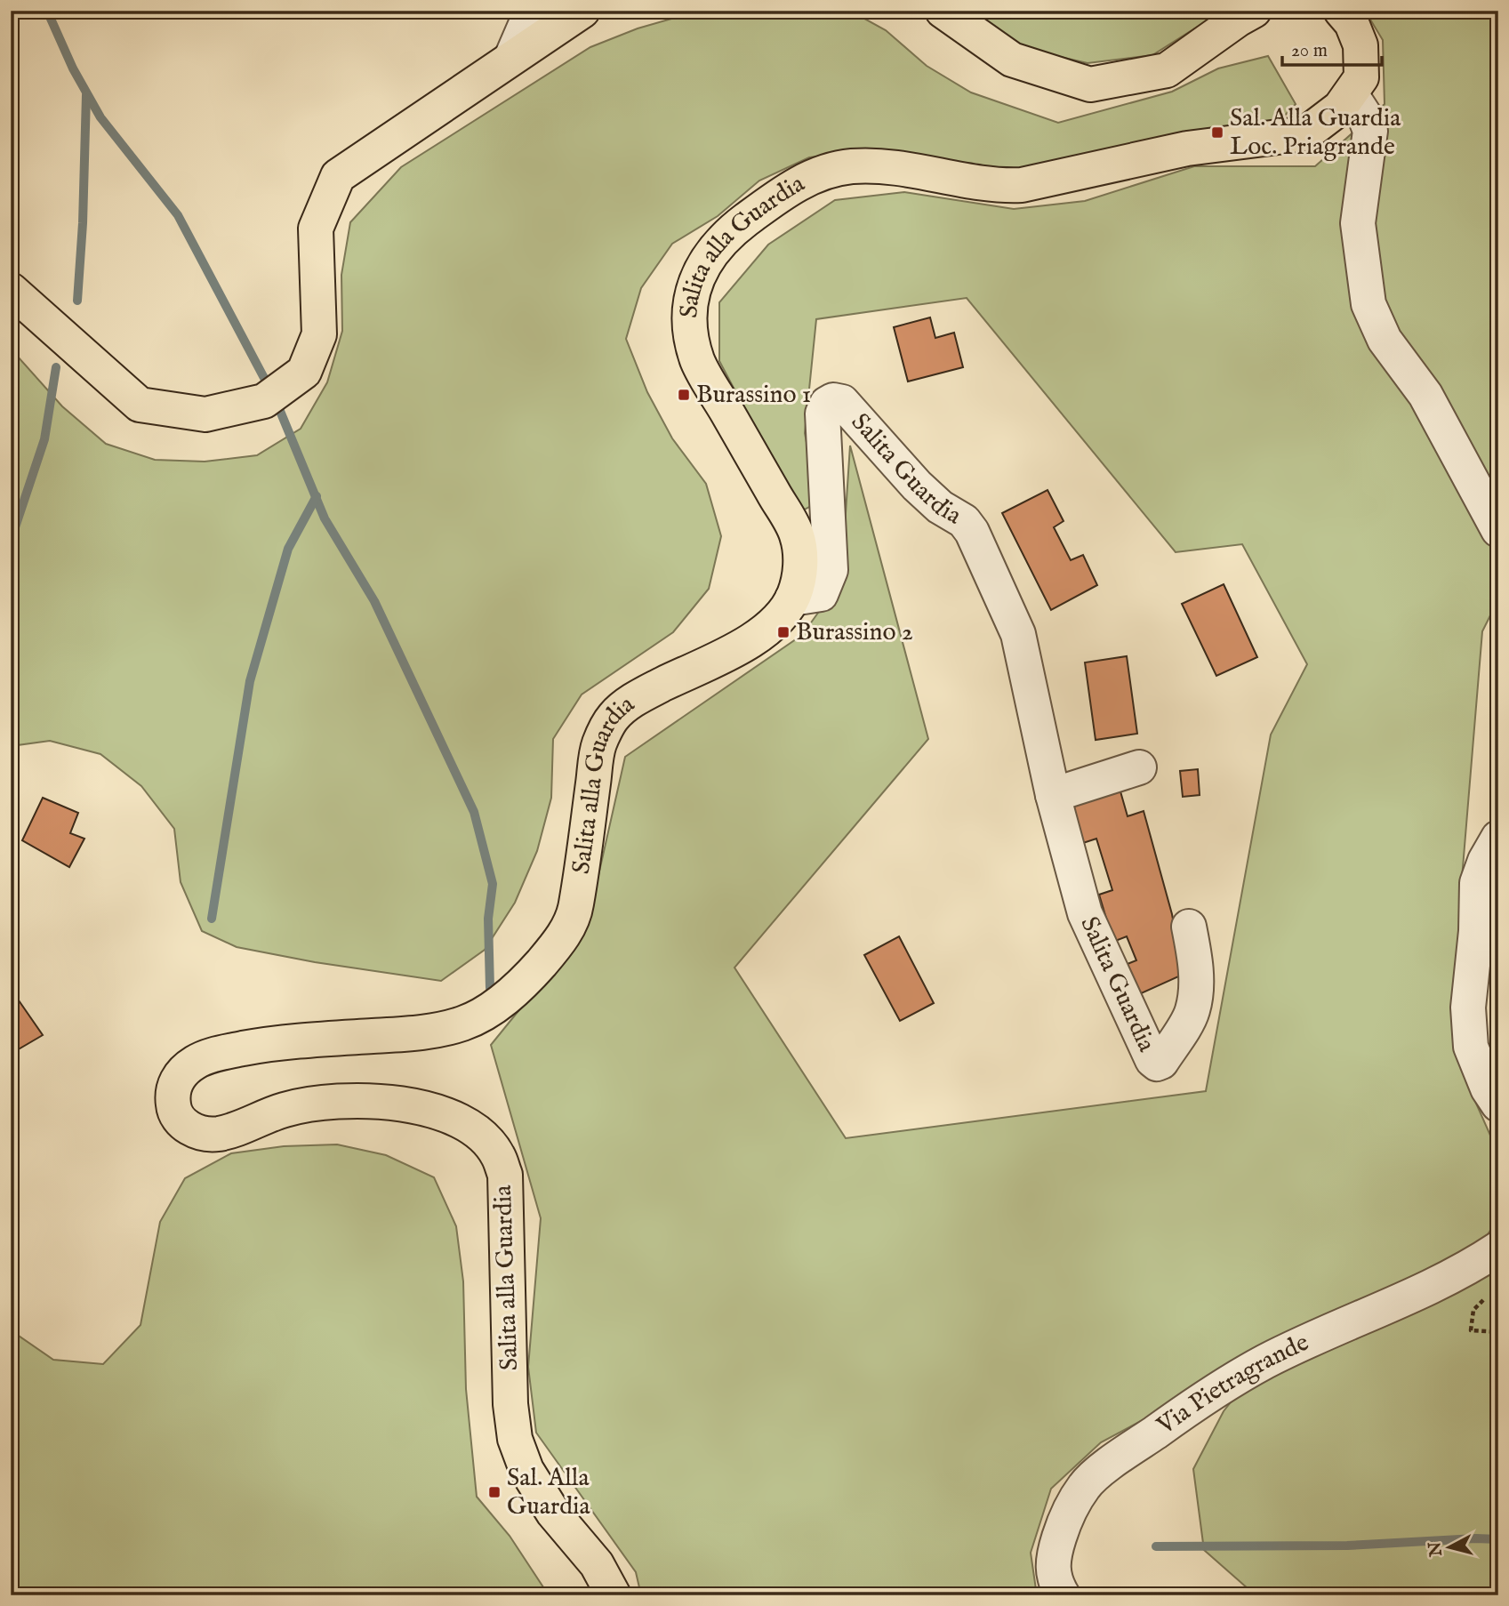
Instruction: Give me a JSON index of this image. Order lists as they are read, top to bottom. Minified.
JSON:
{"streets":{"main road":["Salita alla Guardia"],"street":["Salita Guardia","Via Pietragrande"]},"crossings":[["Salita alla Guardia","Salita Guardia"]],"places":{"transit":["Sal. Alla Guardia Loc. Priagrande","Burassino 1","Burassino 2","Sal. Alla Guardia"]},"scale_bar":"20 m","north":"left"}
